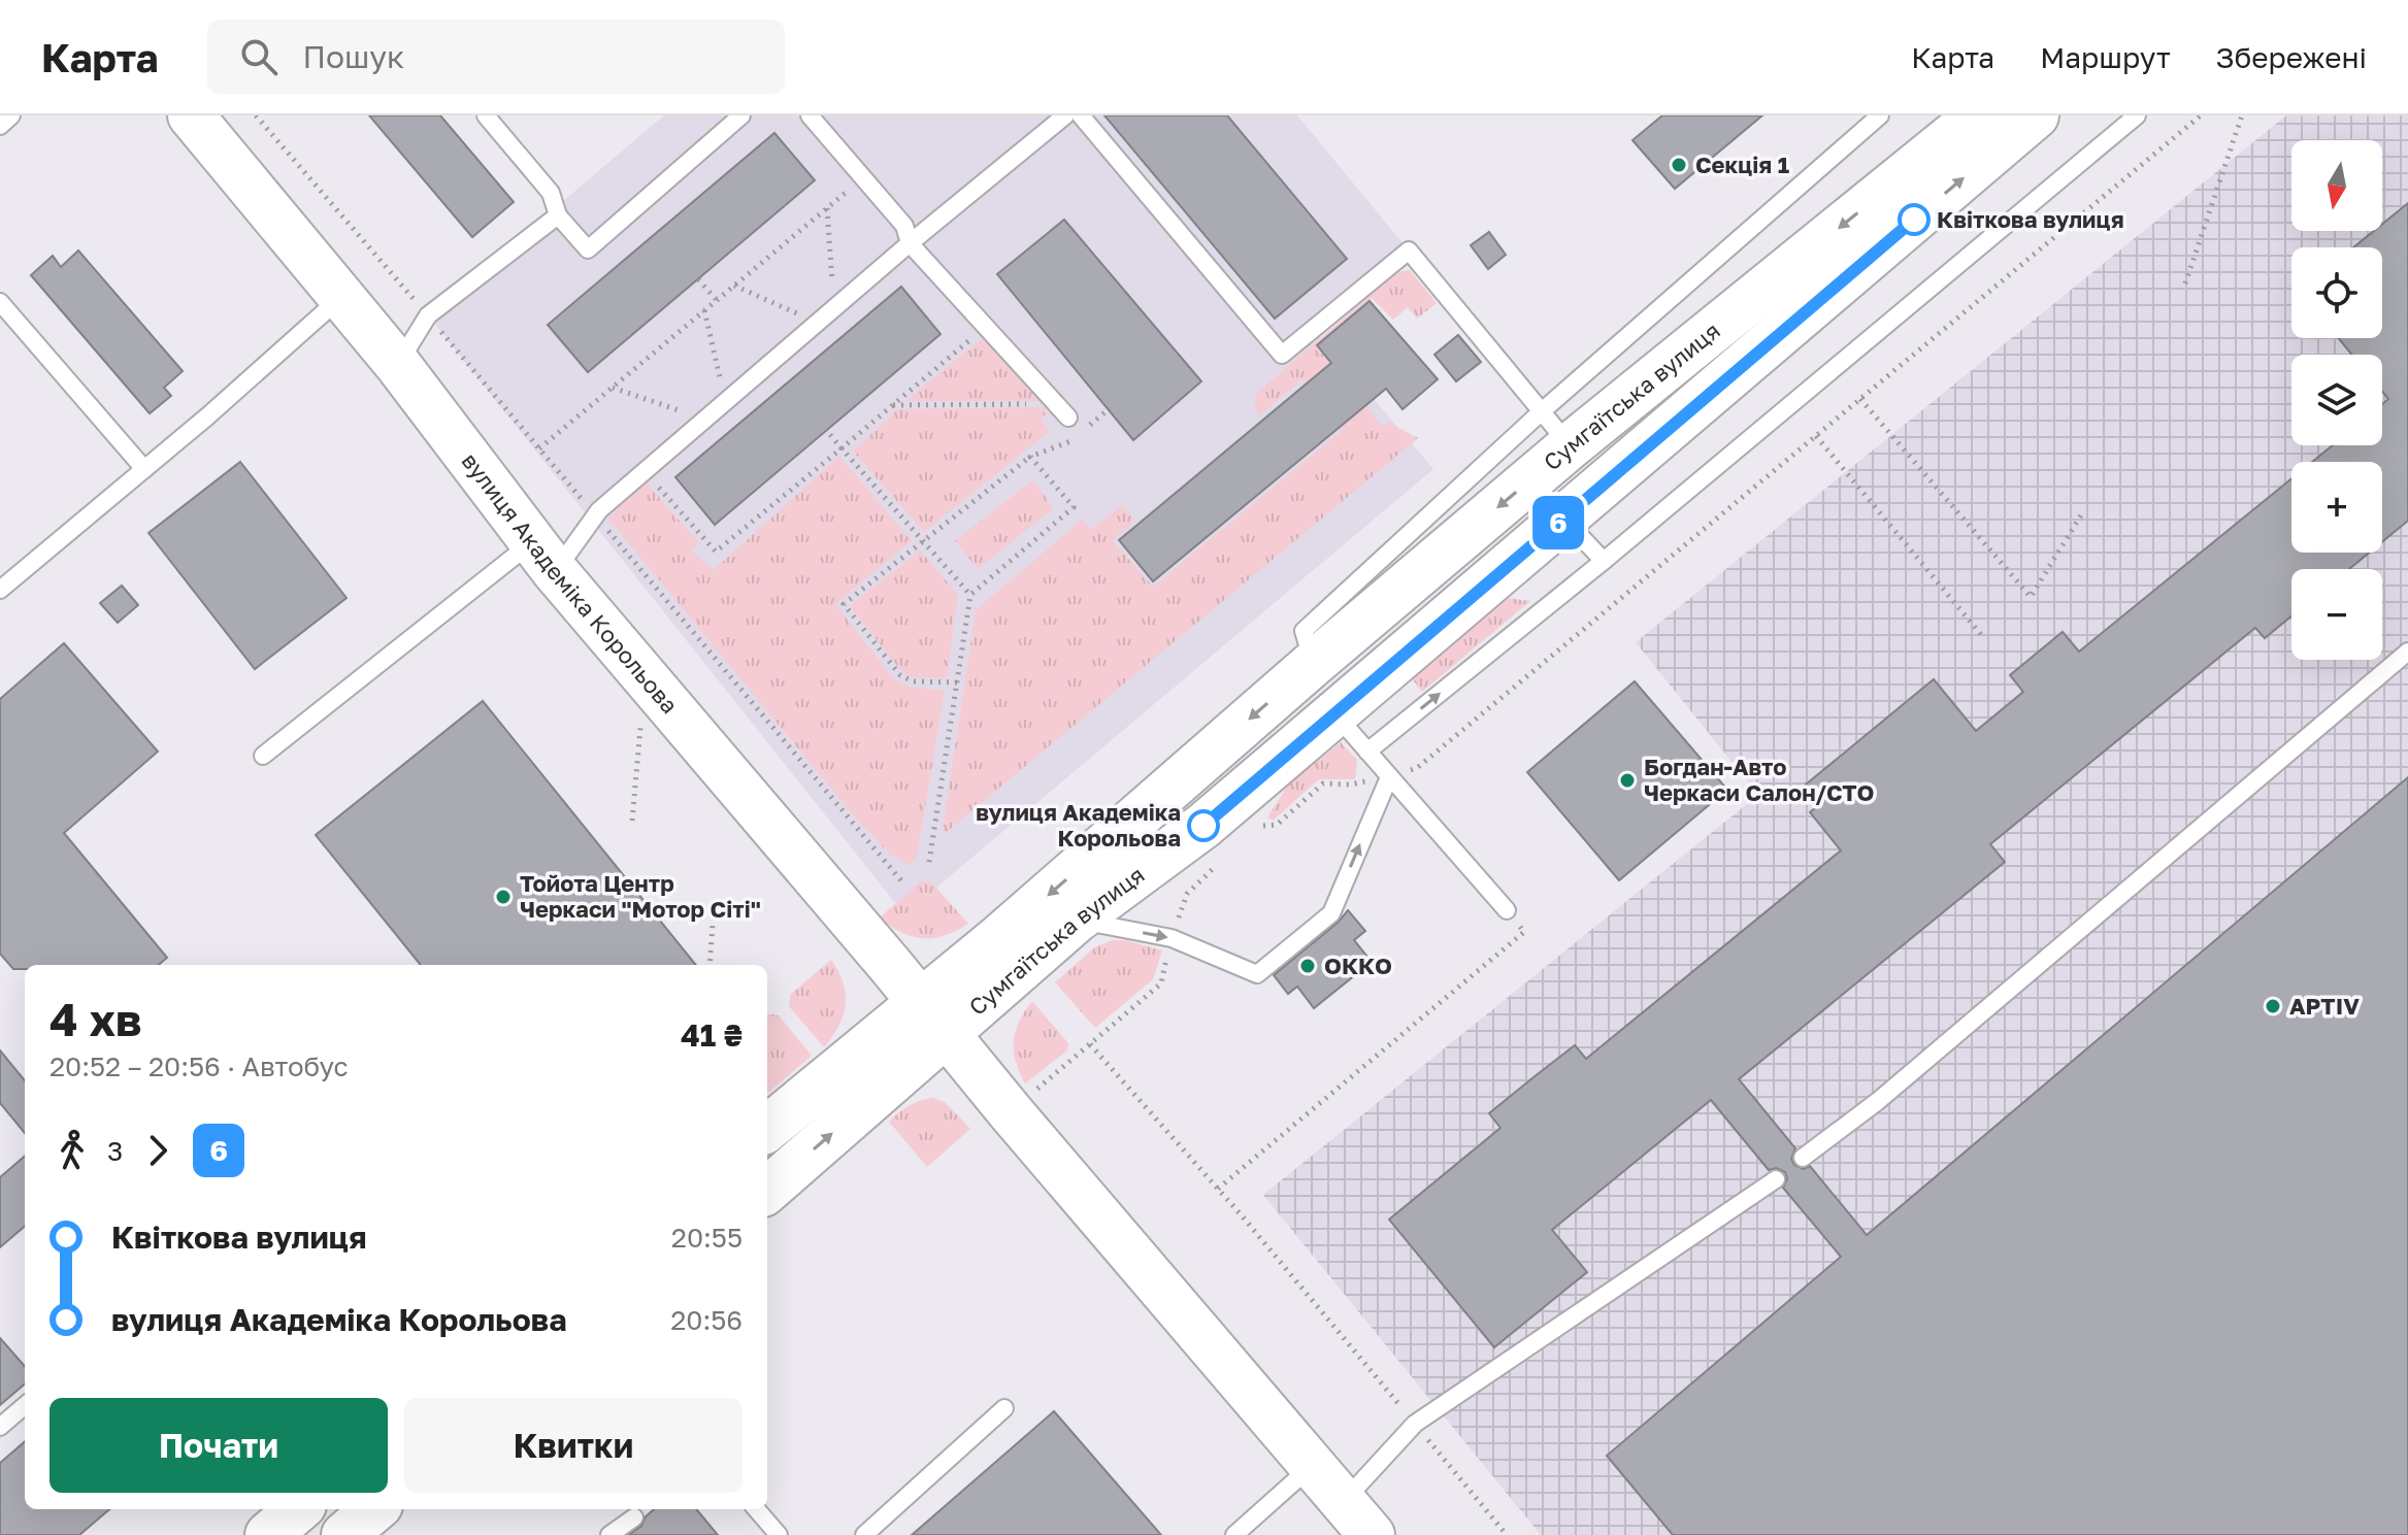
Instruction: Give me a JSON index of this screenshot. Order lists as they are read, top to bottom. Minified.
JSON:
{"streets":{"main road":["Сумгаїтська вулиця","вулиця Академіка Корольова"]},"crossings":[["Сумгаїтська вулиця","вулиця Академіка Корольова"]],"places":["Секція 1","Квіткова вулиця","Богдан-Авто Черкаси Салон/СТО","вулиця Академіка Корольова","Тойота Центр Черкаси \"Мотор Сіті\"","ОККО","APTIV"],"lines":["bus line 6"],"north":"bottom","page":{"header":"Карта","search":"Пошук","nav":["Карта","Маршрут","Збережені"],"on_map":"6","map_buttons":["+","−"],"heading":["4 хв","20:52 – 20:56 · Автобус","41 ₴"],"legs":["3","6"],"list":[{"name":"Квіткова вулиця","value":"20:55"},{"name":"вулиця Академіка Корольова","value":"20:56"}],"buttons":["Почати","Квитки"]}}
